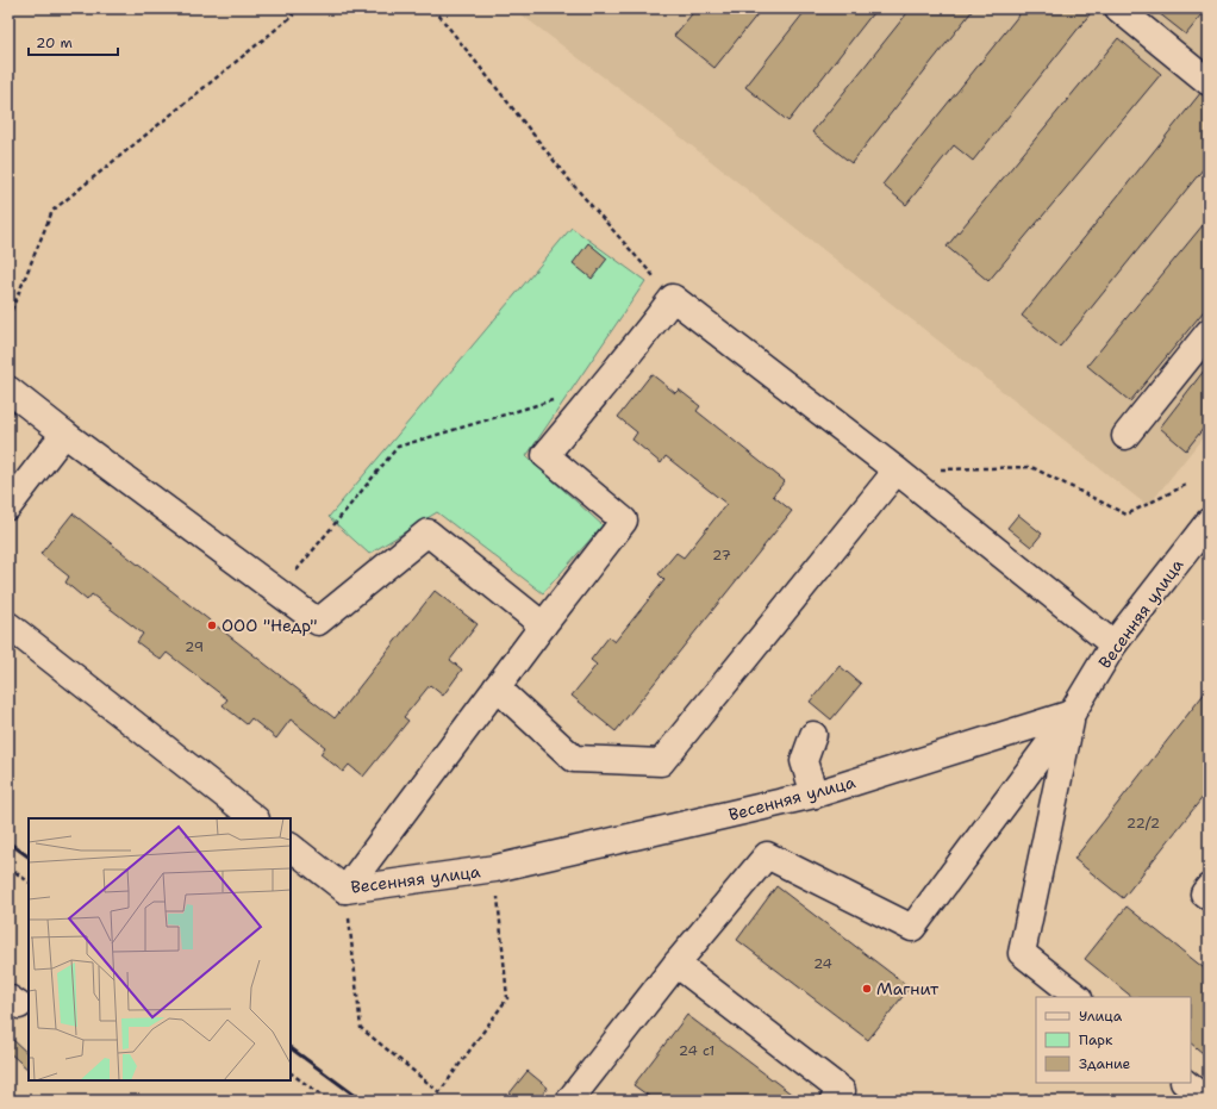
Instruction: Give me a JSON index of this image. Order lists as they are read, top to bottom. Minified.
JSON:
{"streets":{"street":["Весенняя улица"]},"places":["ООО \"Недр\"","Магнит"],"house_numbers":["27","29","22/2","24","24 с1"],"legend":["Улица","Парк","Здание"],"scale_bar":"20 m"}
